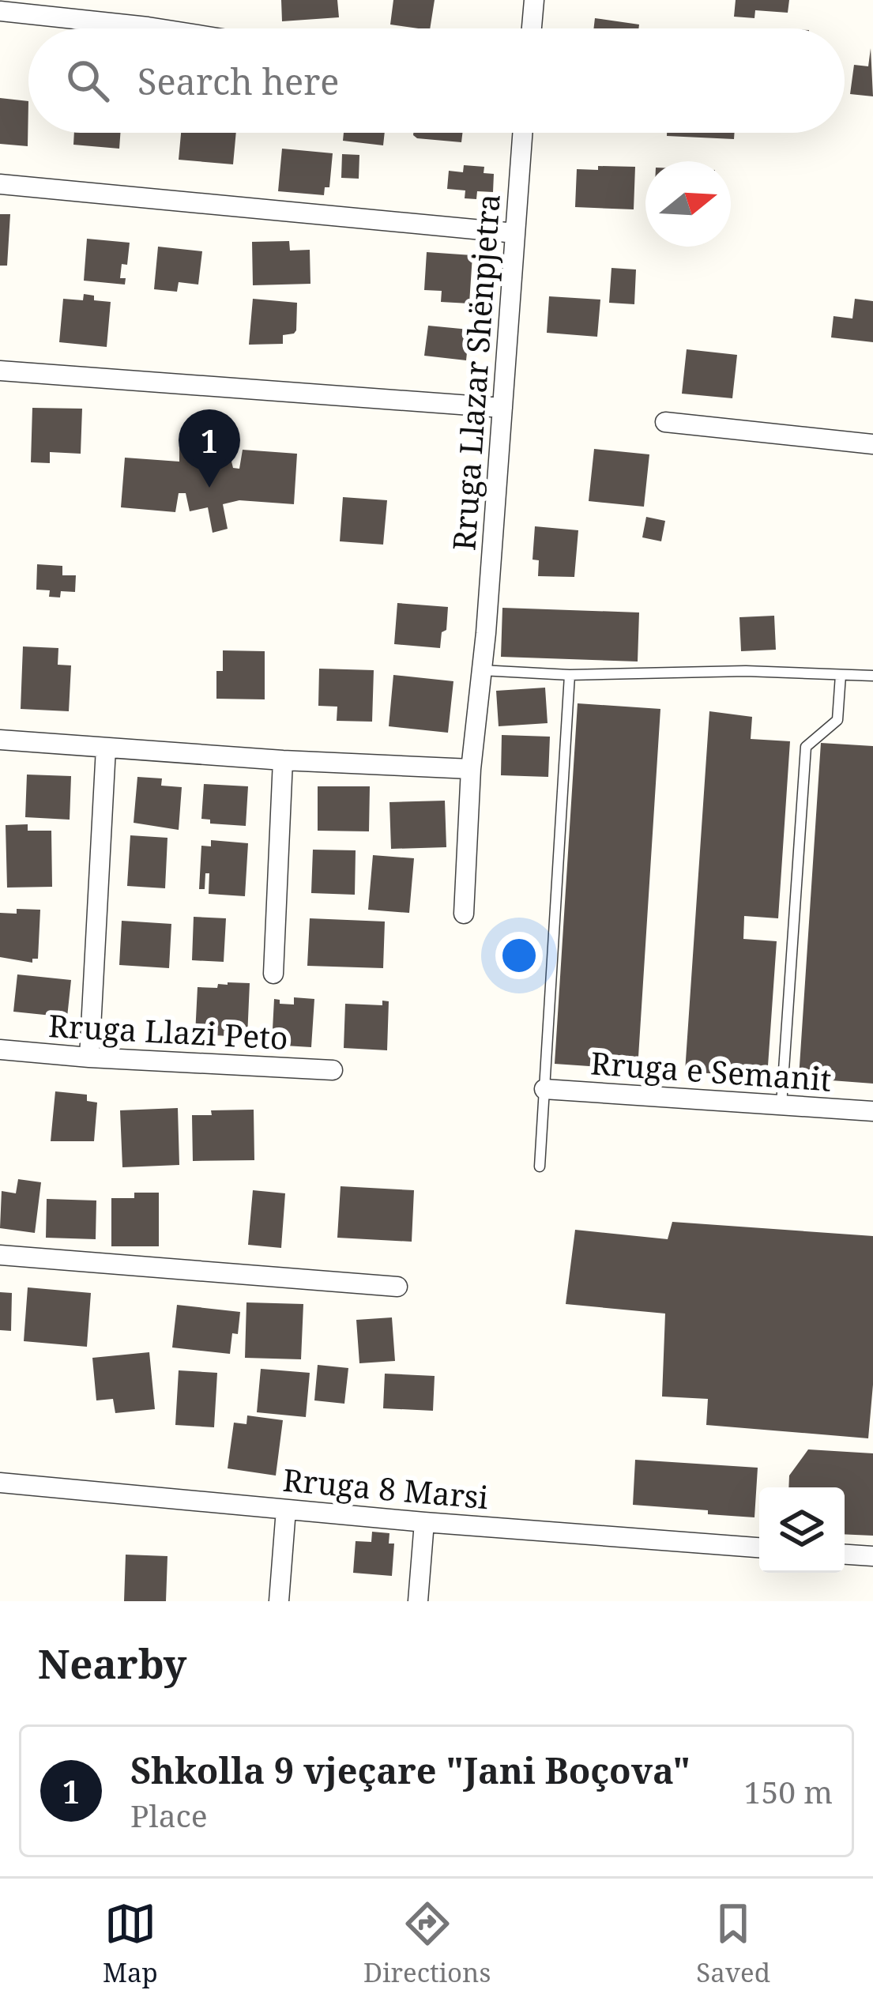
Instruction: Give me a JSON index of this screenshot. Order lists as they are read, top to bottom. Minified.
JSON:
{"streets":{"street":["Rruga Llazar Shënpjetra","Rruga Llazi Peto","Rruga e Semanit","Rruga 8 Marsi"]},"north":"right","page":{"search":"Search here","pins":"1","heading":"Nearby","list":[{"mark":"1","name":"Shkolla 9 vjeçare \"Jani Boçova\"","note":"Place","value":"150 m"}],"nav":["Map","Directions","Saved"]}}
